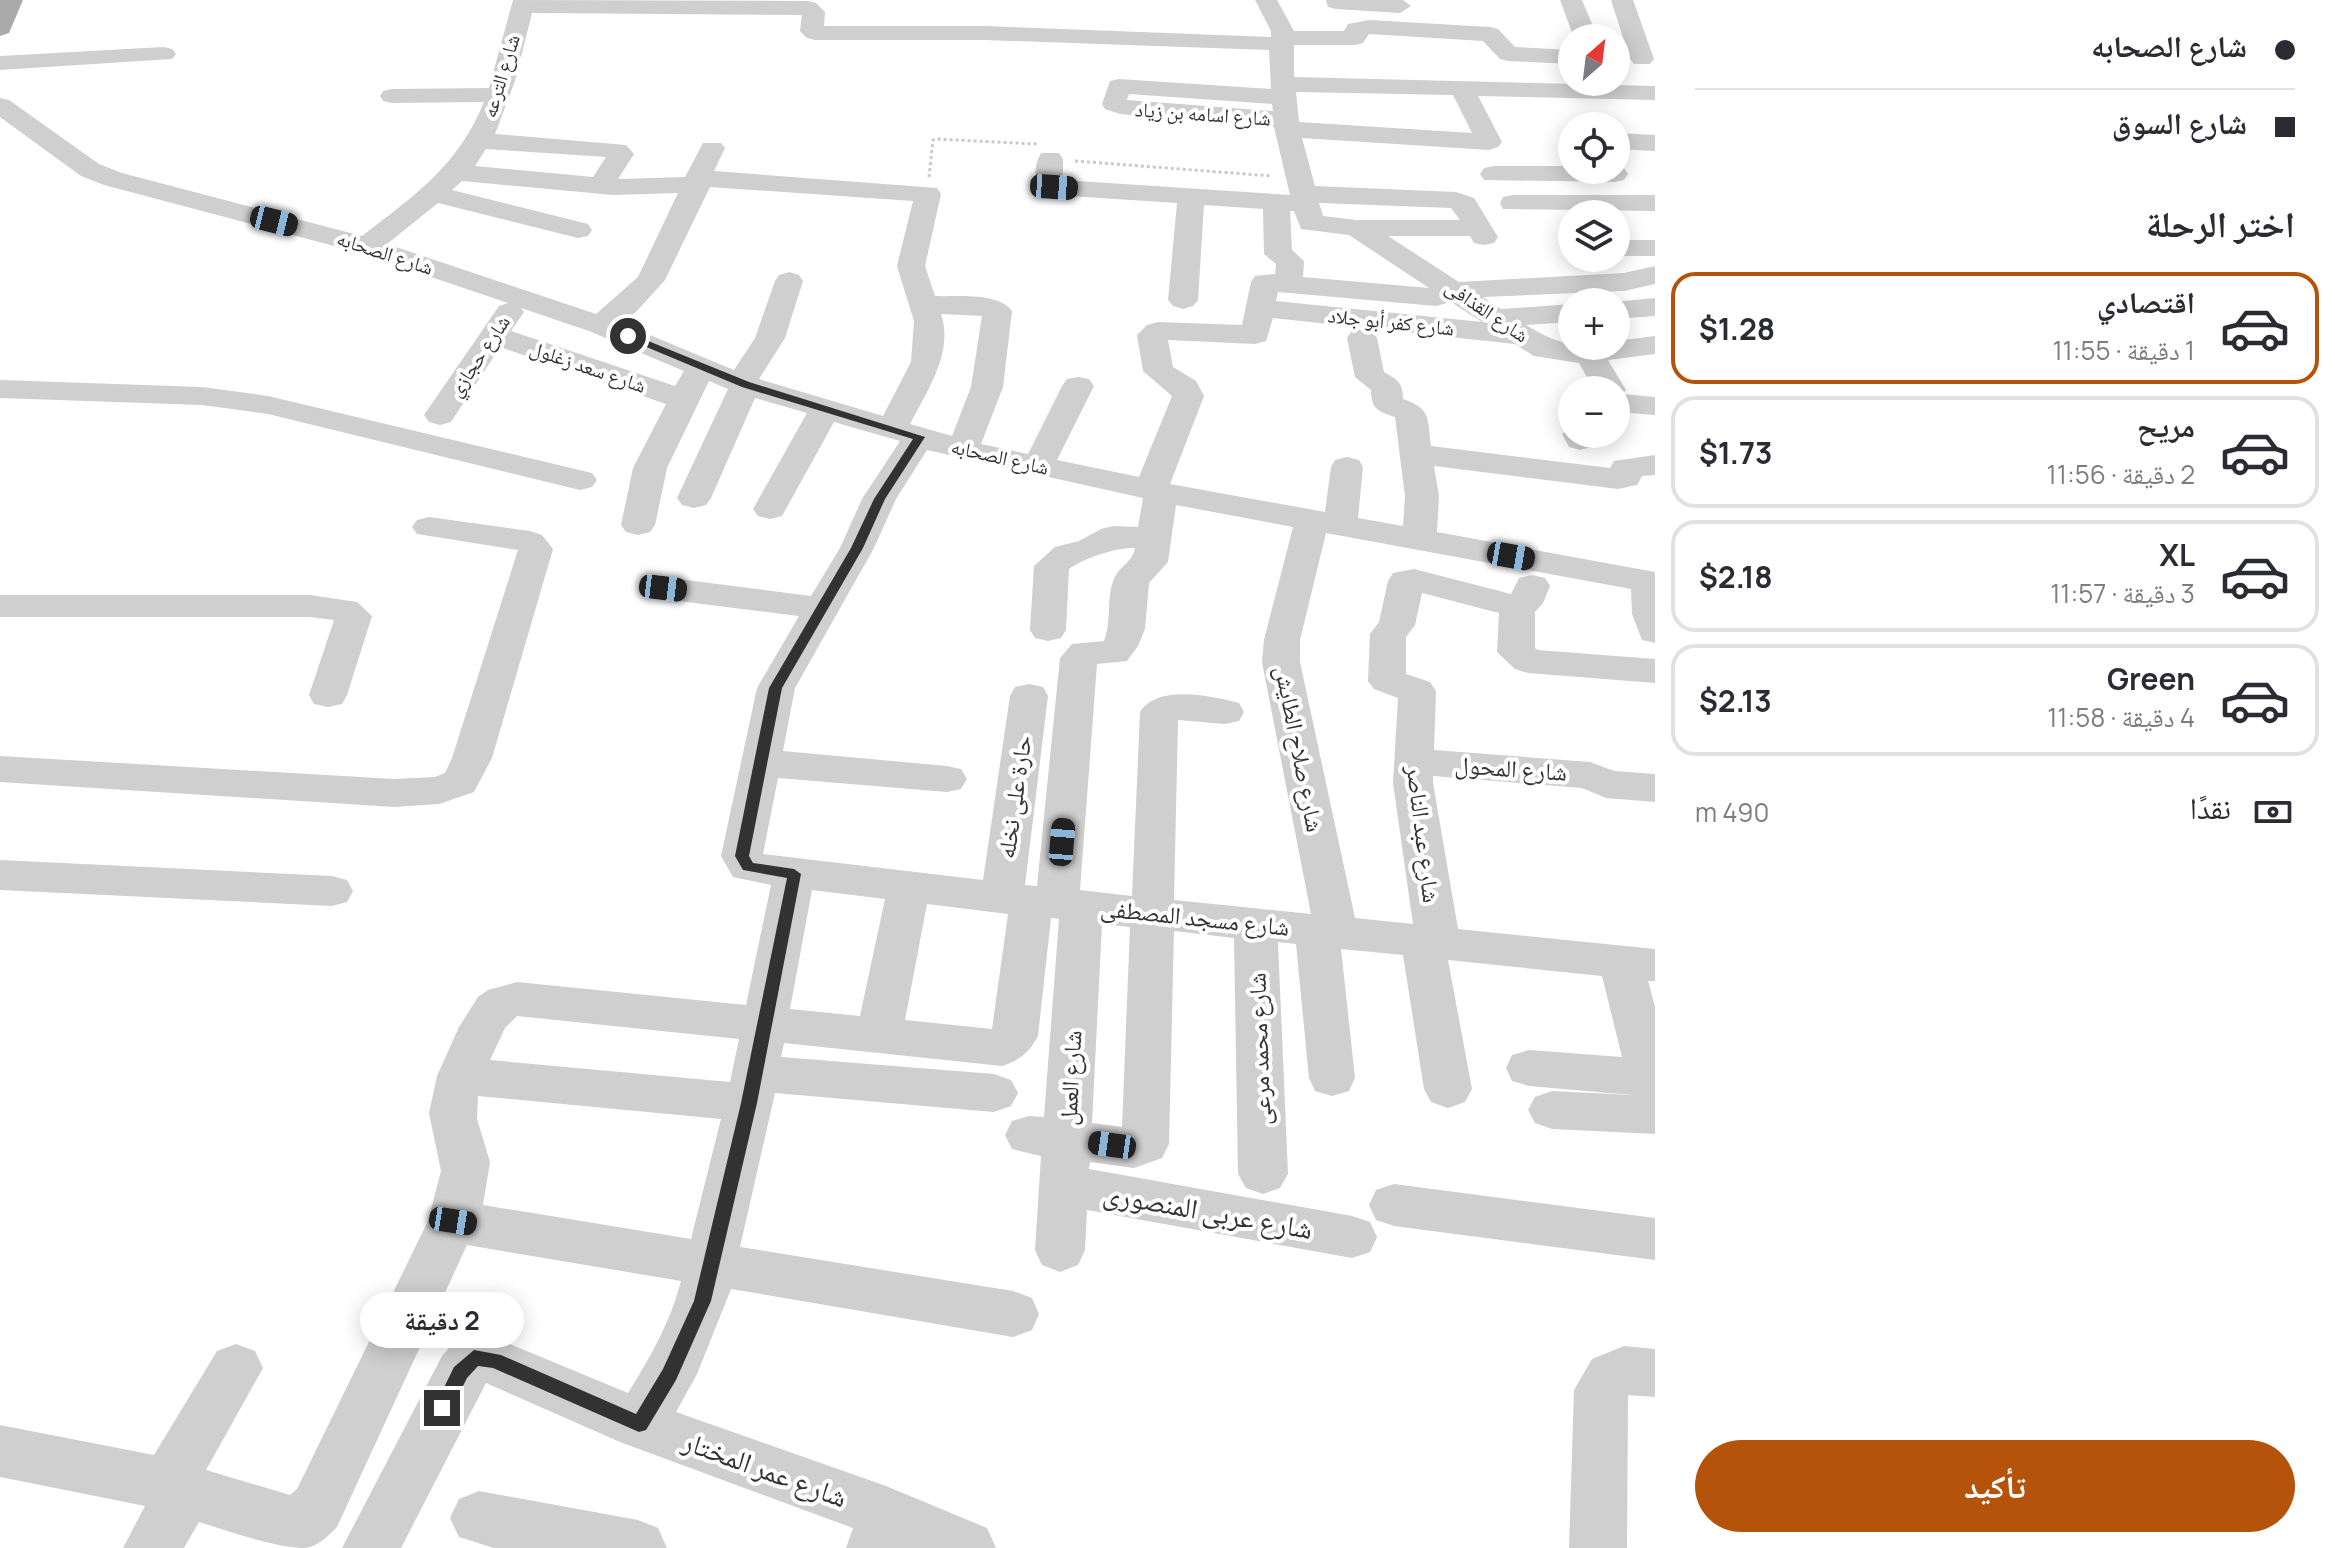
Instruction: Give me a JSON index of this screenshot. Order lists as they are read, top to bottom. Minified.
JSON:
{"streets":{"street":["شارع الترعه","شارع اسامه بن زياد","شارع الصحابه","شارع القذافى","شارع كفر أبو جلاد","شارع حجازي","شارع سعد زغلول","شارع صلاح الطايش","شارع المحول","حارة على نخله","شارع عبد الناصر","شارع مسجد المصطفى","شارع محمد مرعى","شارع العمل","شارع عربى المنصورى","شارع عمر المختار"]},"crossings":[["شارع الترعه","شارع الصحابه"],["شارع الصحابه","شارع حجازي"],["شارع الصحابه","شارع صلاح الطايش"],["شارع القذافى","شارع كفر أبو جلاد"],["شارع حجازي","شارع سعد زغلول"],["شارع صلاح الطايش","شارع مسجد المصطفى"],["شارع المحول","شارع عبد الناصر"],["حارة على نخله","شارع مسجد المصطفى"],["حارة على نخله","شارع العمل"],["شارع عبد الناصر","شارع مسجد المصطفى"],["شارع مسجد المصطفى","شارع محمد مرعى"],["شارع مسجد المصطفى","شارع العمل"],["شارع العمل","شارع عربى المنصورى"]],"north":"top right","page":{"banner":["شارع الصحابه","شارع السوق"],"map_buttons":["+","−"],"heading":"اختر الرحلة","list":[{"name":"اقتصادي","note":"1 دقيقة · 11:55","value":"$1.28"},{"name":"مريح","note":"2 دقيقة · 11:56","value":"$1.73"},{"name":"XL","note":"3 دقيقة · 11:57","value":"$2.18"},{"name":"Green","note":"4 دقيقة · 11:58","value":"$2.13"}],"pay":["نقدًا","490 m"],"bubble":"2 دقيقة","buttons":"تأكيد"}}
